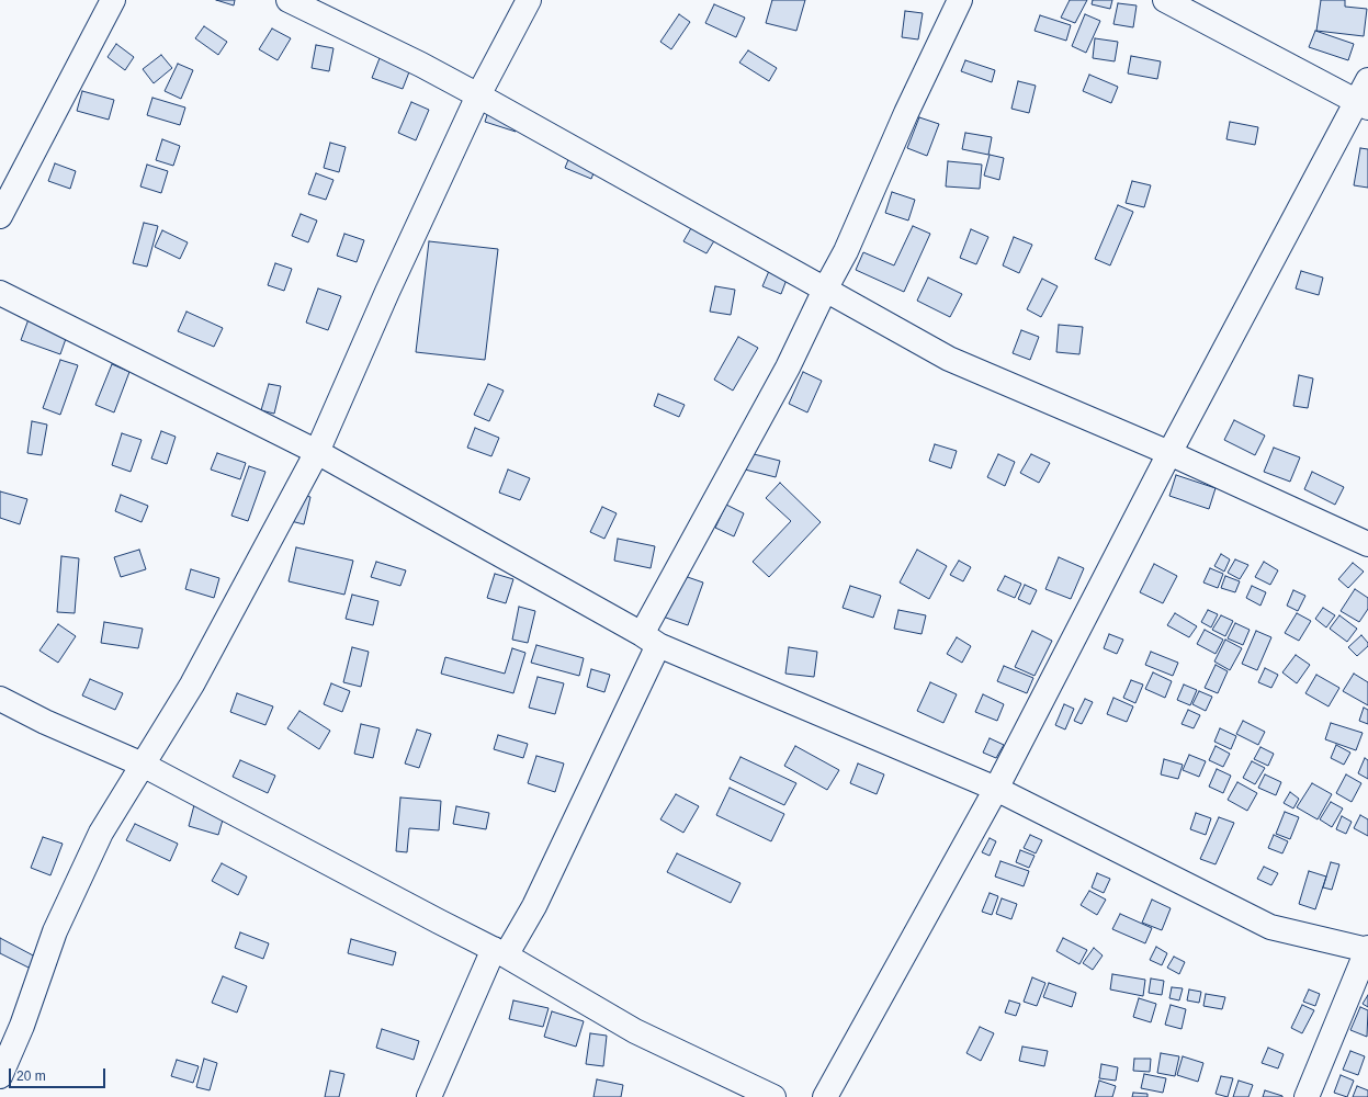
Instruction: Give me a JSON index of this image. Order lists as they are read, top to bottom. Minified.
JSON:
{"scale_bar":"20 m"}
